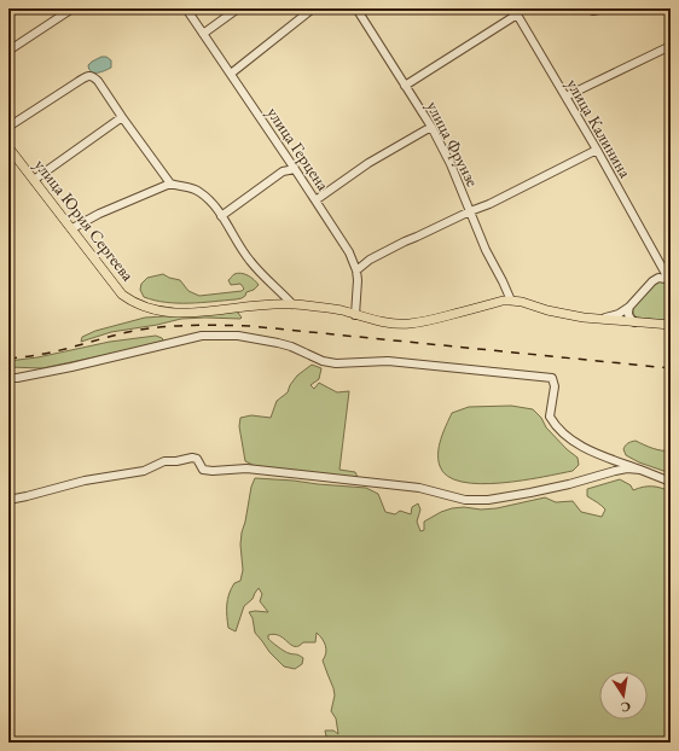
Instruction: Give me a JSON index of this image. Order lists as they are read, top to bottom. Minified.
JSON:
{"streets":{"main road":["улица Юрия Сергеева"],"street":["улица Калинина","улица Фрунзе","улица Герцена"]},"crossings":[["улица Фрунзе","улица Юрия Сергеева"],["улица Герцена","улица Юрия Сергеева"]],"north":"bottom"}
